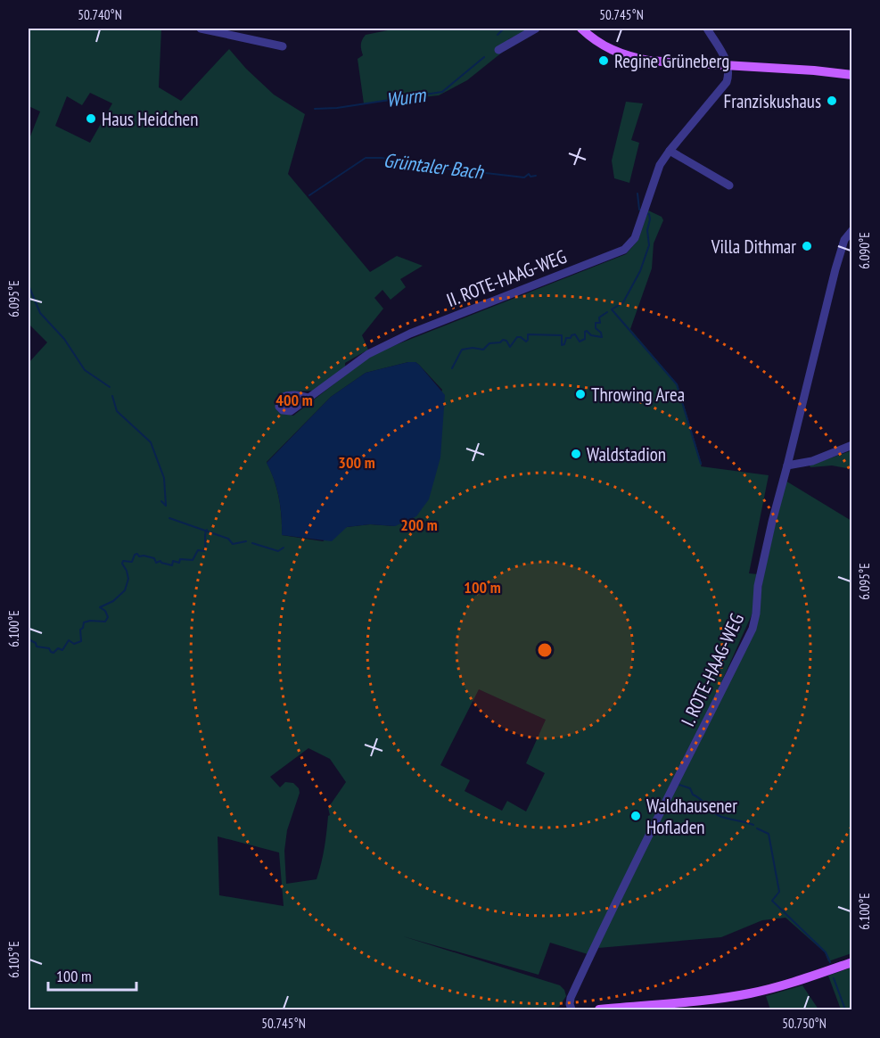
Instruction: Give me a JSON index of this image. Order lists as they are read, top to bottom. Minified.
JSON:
{"streets":{"street":["II. ROTE-HAAG-WEG","I. ROTE-HAAG-WEG"]},"water":["Wurm","Grüntaler Bach"],"places":["Regine Grüneberg","Franziskushaus","Haus Heidchen","Villa Dithmar","Throwing Area","Waldstadion","Waldhausener Hofladen"],"scale_bar":"100 m","coordinates":["50.740°N","50.745°N","6.090°E","6.095°E","6.100°E","6.105°E","50.750°N"],"rings":["400 m","300 m","200 m","100 m"]}
